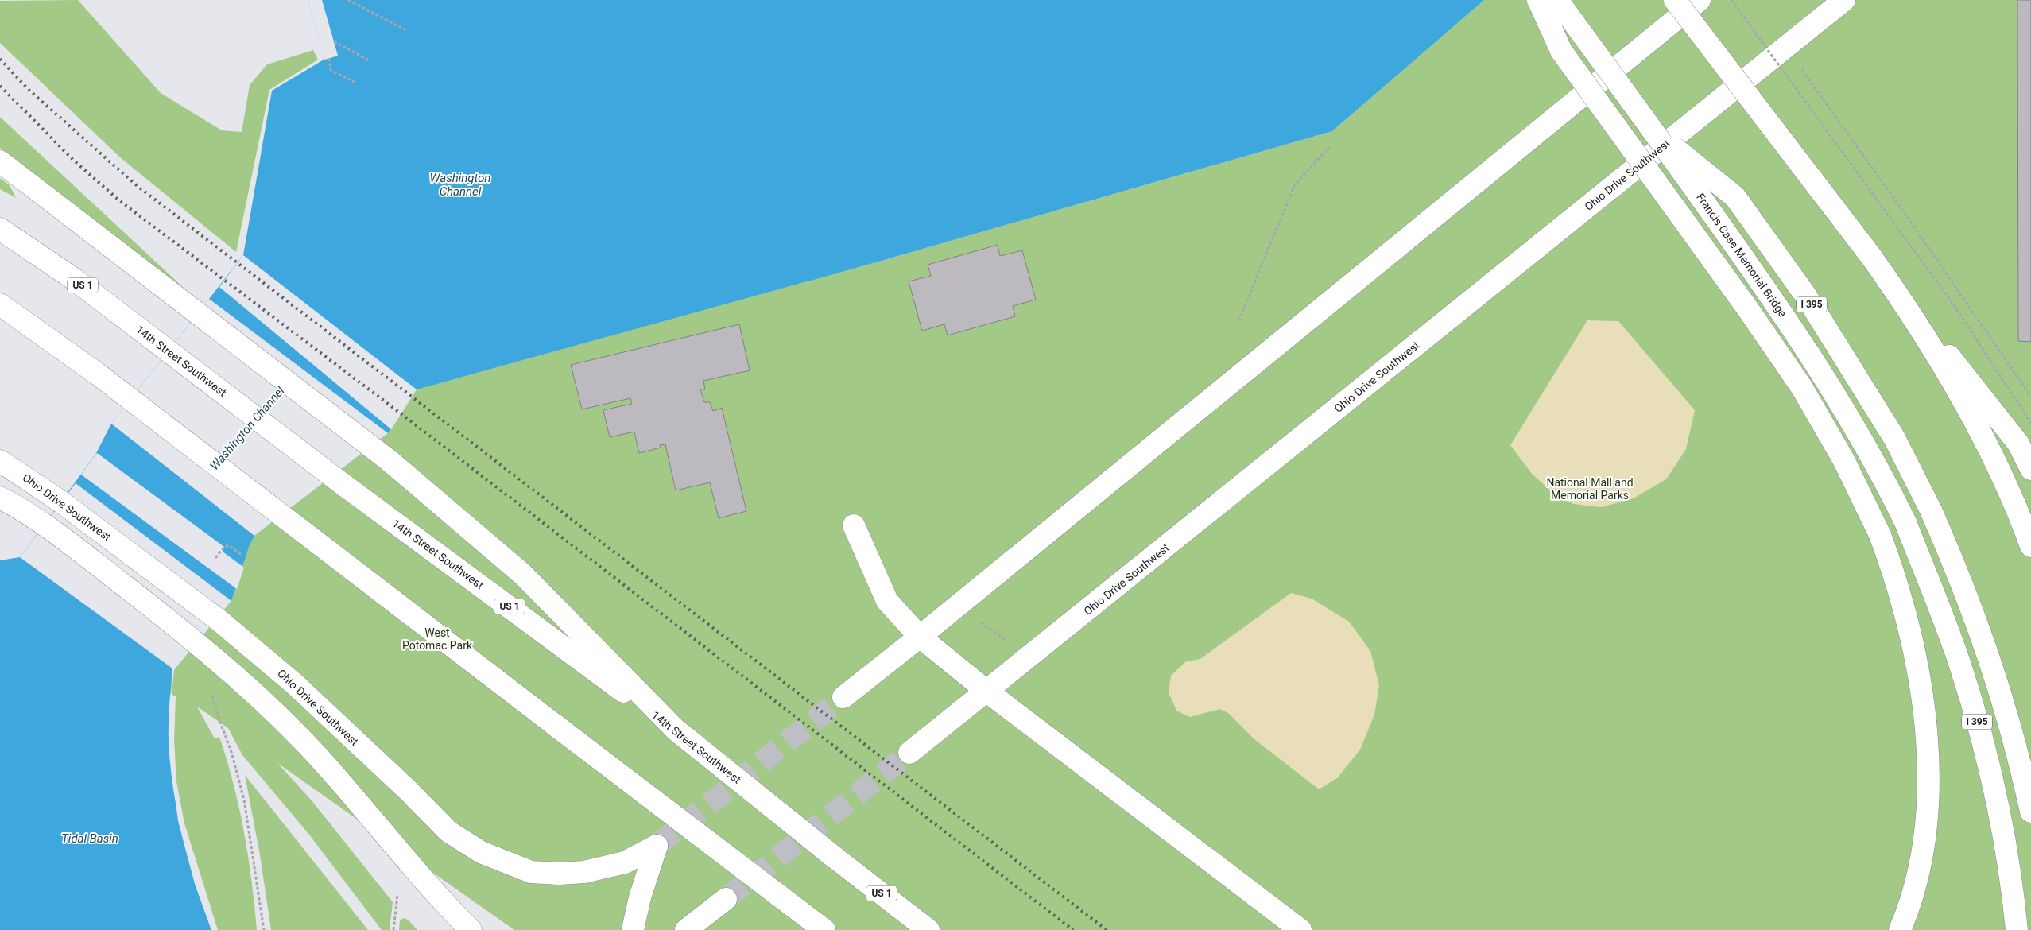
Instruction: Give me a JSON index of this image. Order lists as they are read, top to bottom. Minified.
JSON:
{"streets":{"main road":["Ohio Drive Southwest","Francis Case Memorial Bridge","US 1","I 395","14th Street Southwest"]},"crossings":[["Francis Case Memorial Bridge","I 395"]],"water":["Washington Channel","Tidal Basin"],"parks":["National Mall and Memorial Parks","West Potomac Park"]}
